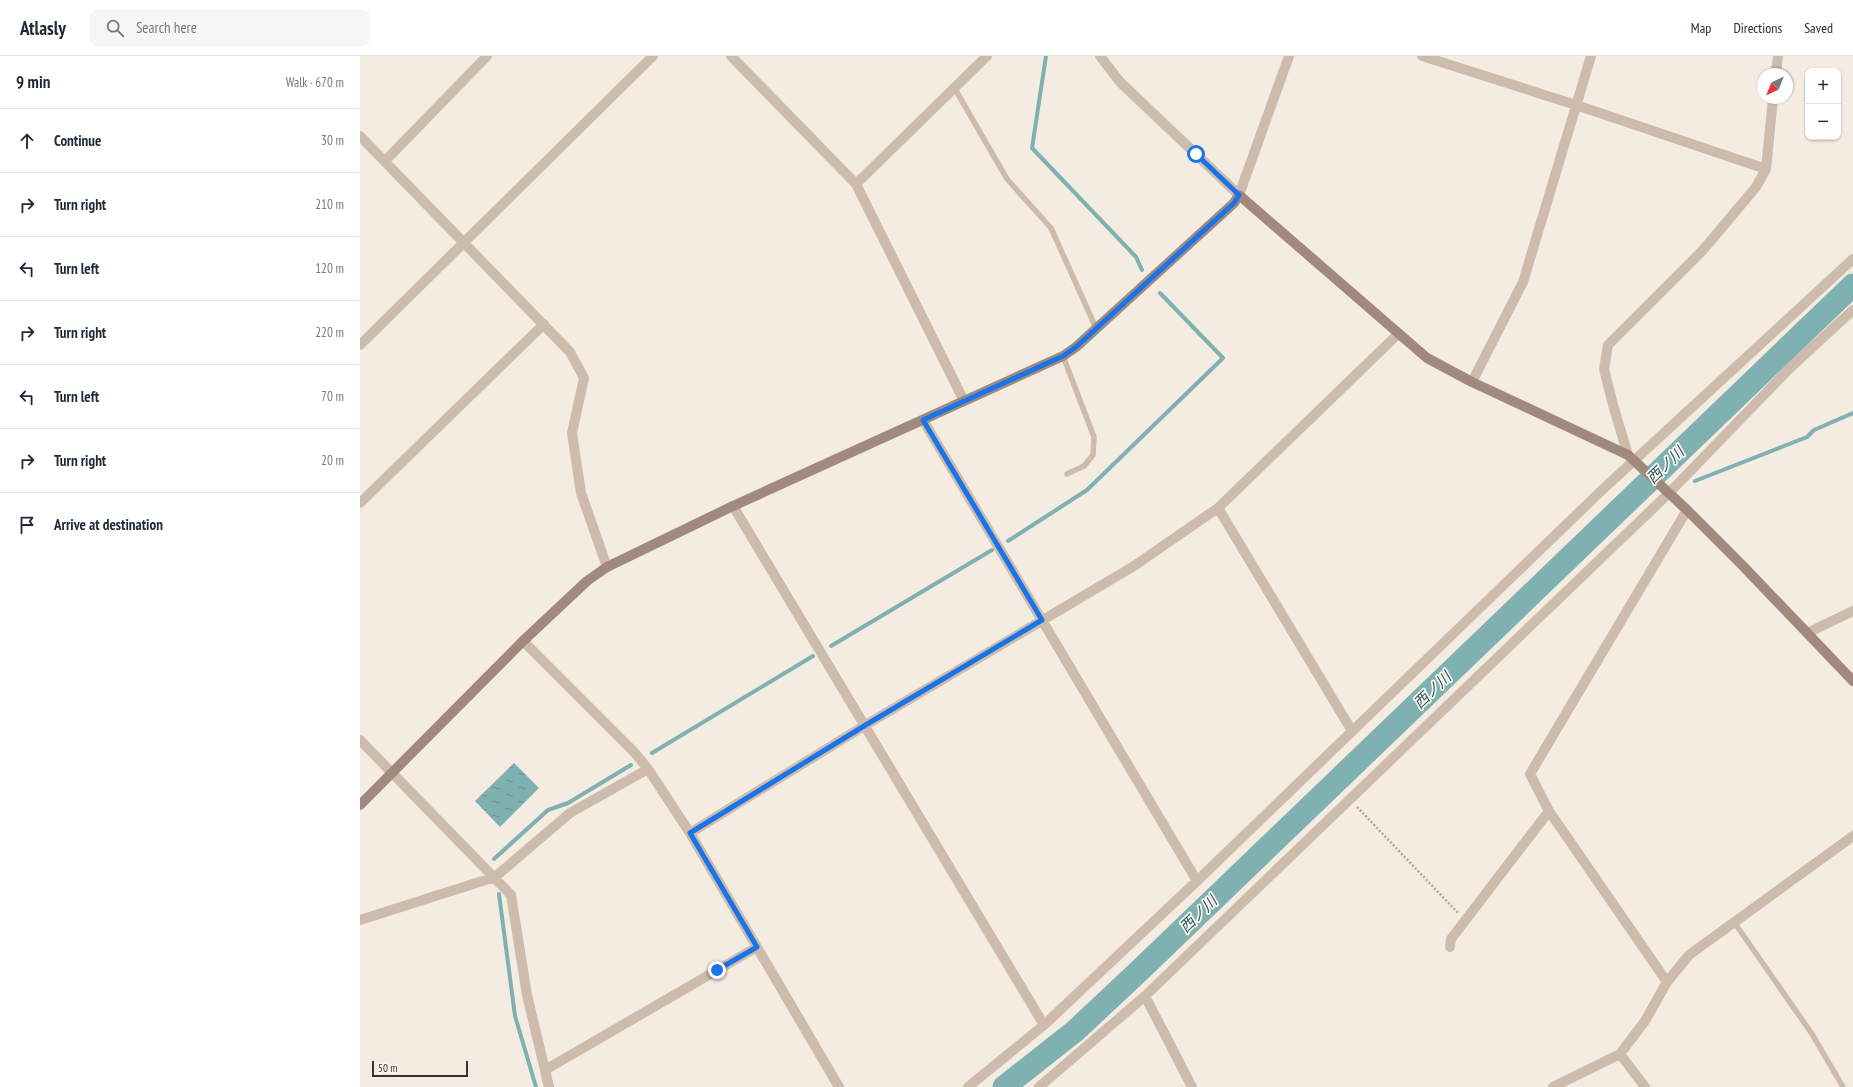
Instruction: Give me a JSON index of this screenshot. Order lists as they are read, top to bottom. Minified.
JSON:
{"water":["西ノ川"],"scale_bar":"50 m","north":"bottom left","page":{"header":"Atlasly","search":"Search here","nav":["Map","Directions","Saved"],"heading":["9 min","Walk · 670 m"],"map_buttons":["+","−"],"list":[["Continue","30 m"],["Turn right","210 m"],["Turn left","120 m"],["Turn right","220 m"],["Turn left","70 m"],["Turn right","20 m"],"Arrive at destination"],"scale":"50 m"}}
